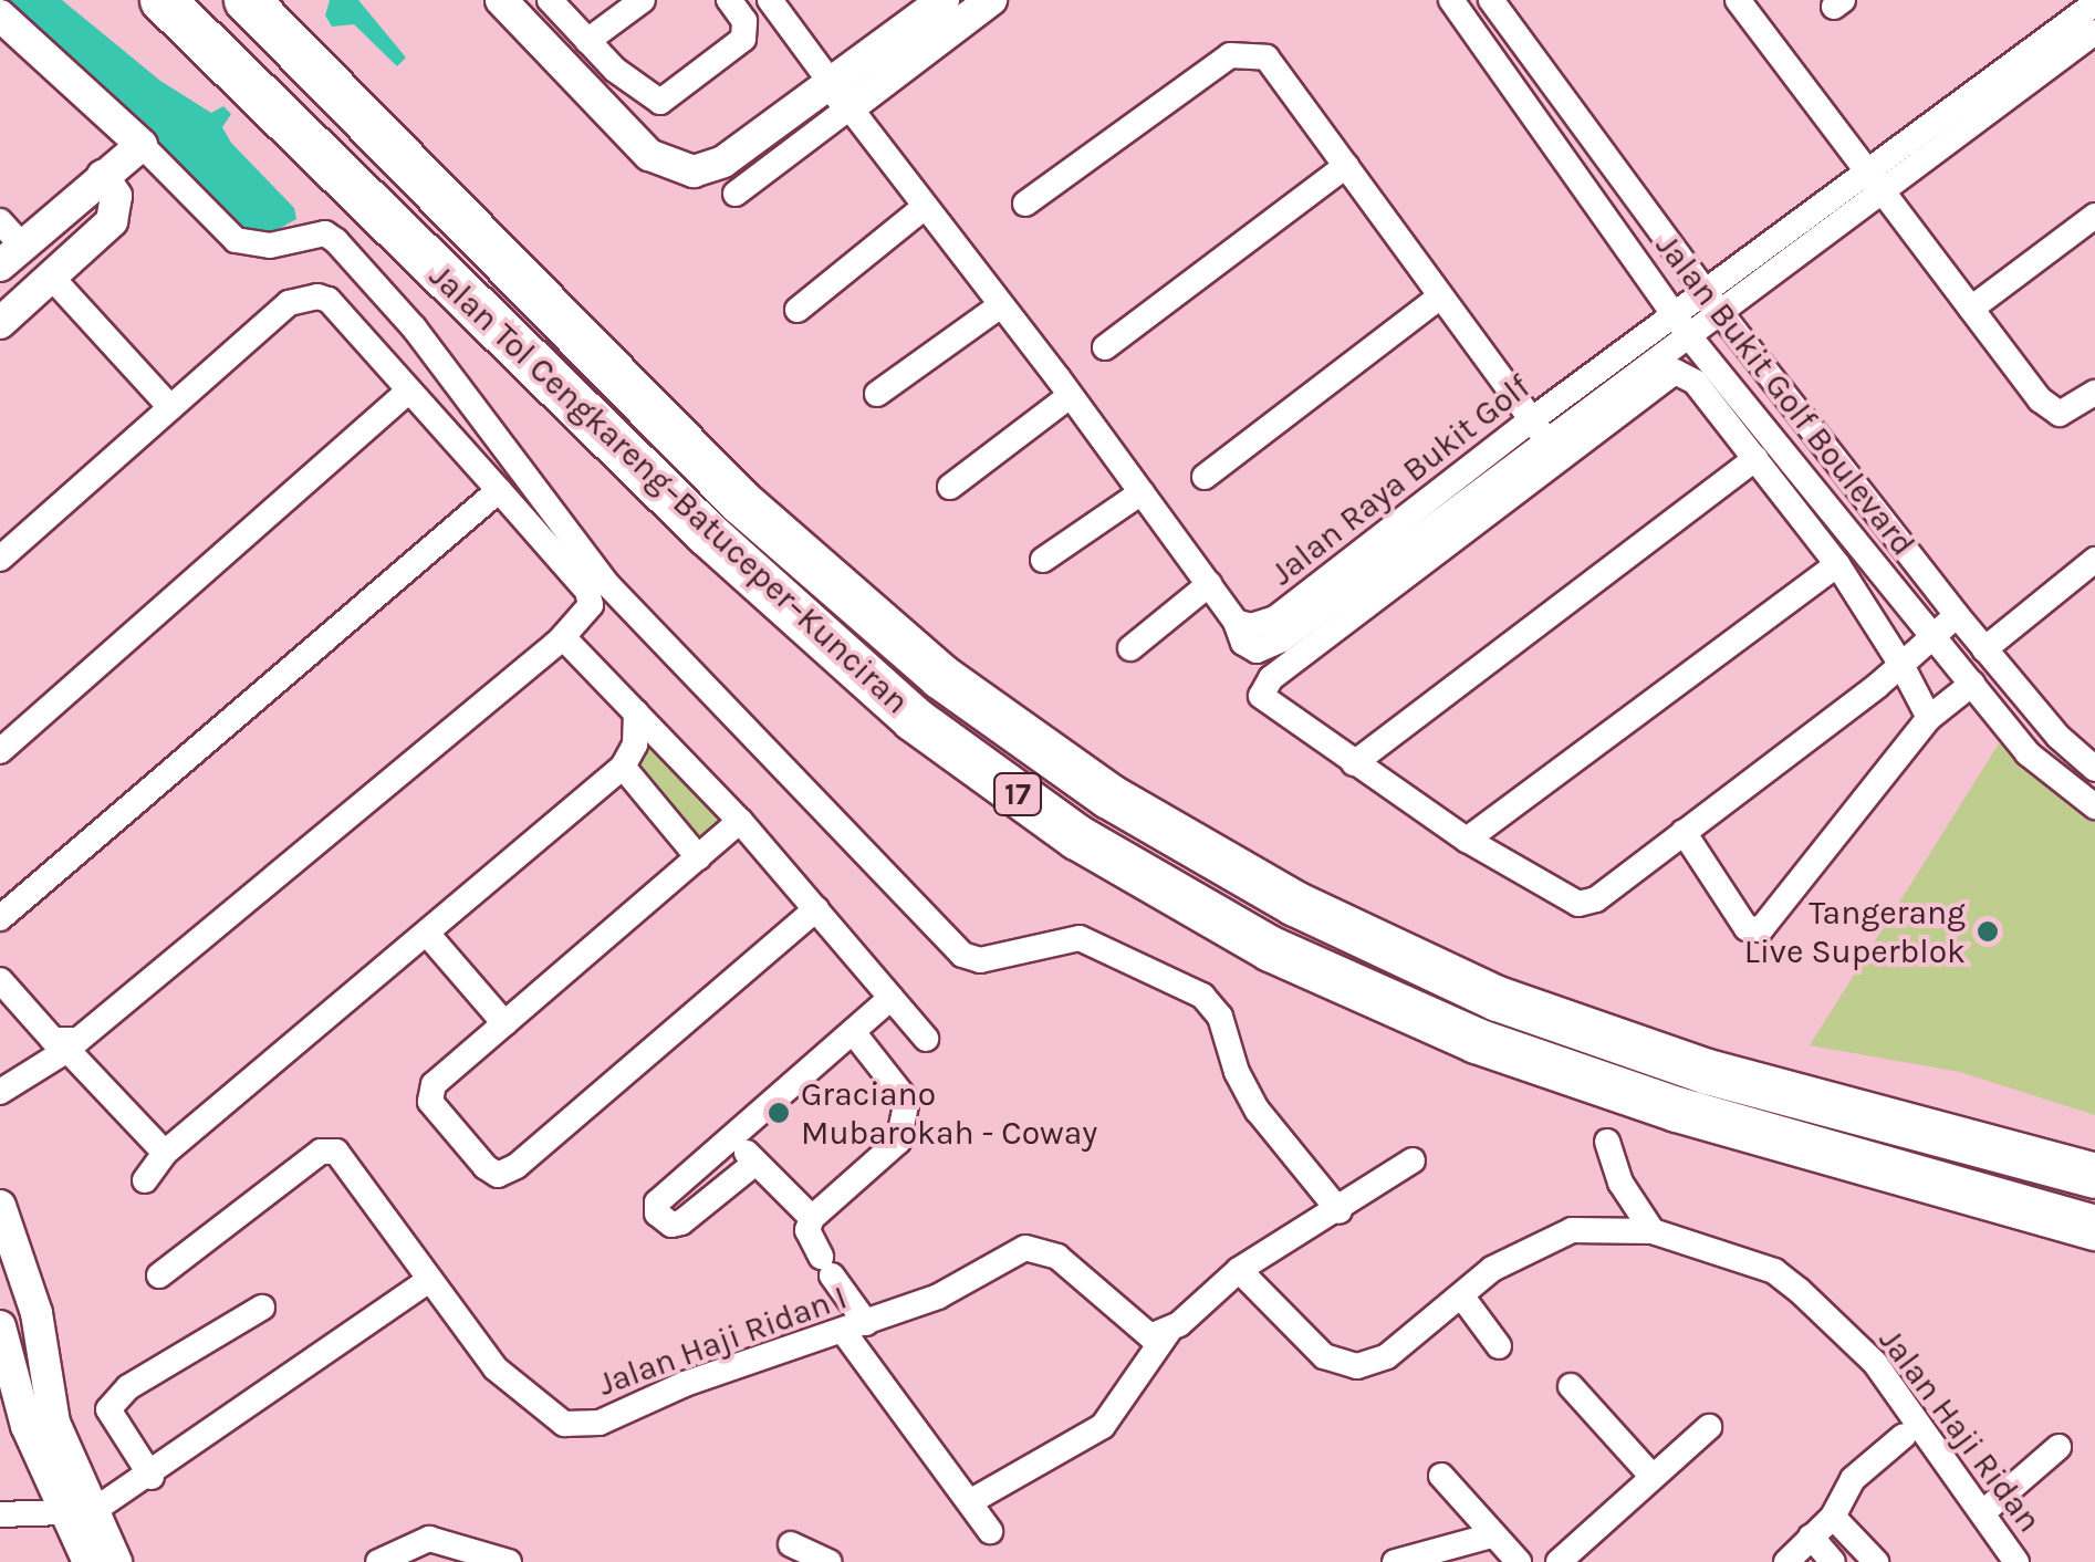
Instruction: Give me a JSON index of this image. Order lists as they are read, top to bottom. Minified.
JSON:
{"streets":{"highway":["Jalan Tol Cengkareng–Batuceper–Kunciran","17"],"street":["Jalan Bukit Golf Boulevard","Jalan Raya Bukit Golf","Jalan Haji Ridan I","Jalan Haji Ridan"]},"crossings":[["Jalan Bukit Golf Boulevard","Jalan Raya Bukit Golf"]],"places":["Tangerang Live Superblok","Graciano Mubarokah - Coway"]}
